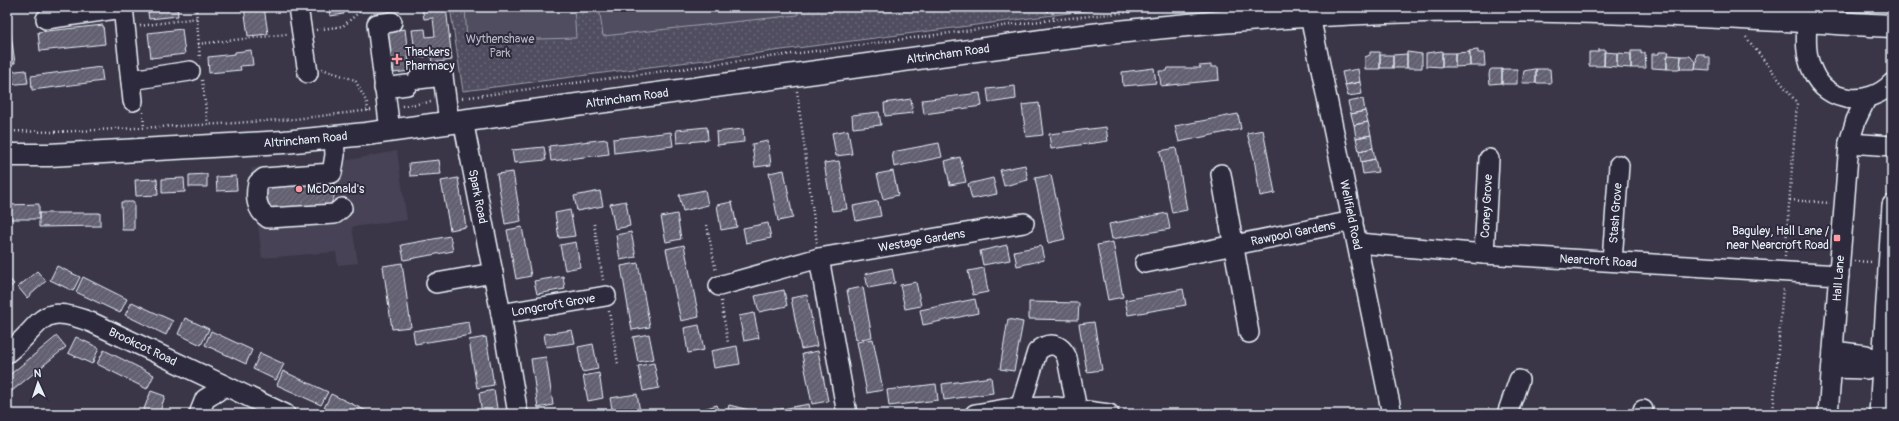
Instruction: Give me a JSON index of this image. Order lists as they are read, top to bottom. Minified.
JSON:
{"streets":{"highway":["Altrincham Road"],"street":["Spark Road","Coney Grove","Stash Grove","Wellfield Road","Rawpool Gardens","Westage Gardens","Nearcroft Road","Hall Lane","Longcroft Grove","Brookcot Road"]},"crossings":[["Altrincham Road","Spark Road"],["Altrincham Road","Wellfield Road"],["Spark Road","Longcroft Grove"],["Coney Grove","Nearcroft Road"],["Stash Grove","Nearcroft Road"],["Wellfield Road","Rawpool Gardens"],["Wellfield Road","Nearcroft Road"],["Nearcroft Road","Hall Lane"]],"parks":["Wythenshawe Park"],"places":{"health":["Thackers Pharmacy"],"other":["McDonald's"],"transit":["Baguley, Hall Lane / near Nearcroft Road"]},"north":"top"}
